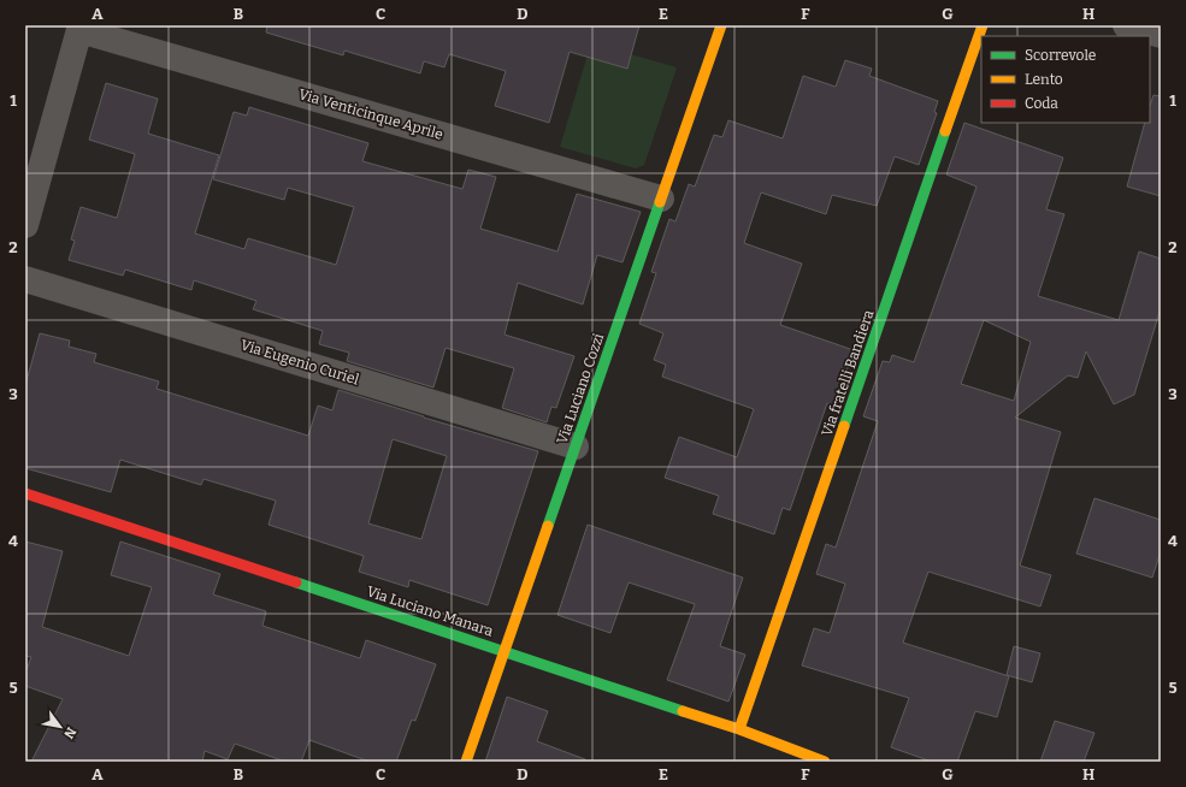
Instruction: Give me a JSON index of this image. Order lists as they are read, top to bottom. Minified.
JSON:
{"streets":{"street":["Via Venticinque Aprile","Via Eugenio Curiel","Via fratelli Bandiera","Via Luciano Cozzi","Via Luciano Manara"]},"crossings":[["Via Venticinque Aprile","Via Luciano Cozzi"],["Via Eugenio Curiel","Via Luciano Cozzi"],["Via fratelli Bandiera","Via Luciano Manara"],["Via Luciano Cozzi","Via Luciano Manara"]],"legend":["Scorrevole","Lento","Coda"],"north":"bottom right","grid":{"columns":["A","B","C","D","E","F","G","H"],"rows":["1","2","3","4","5"]}}
